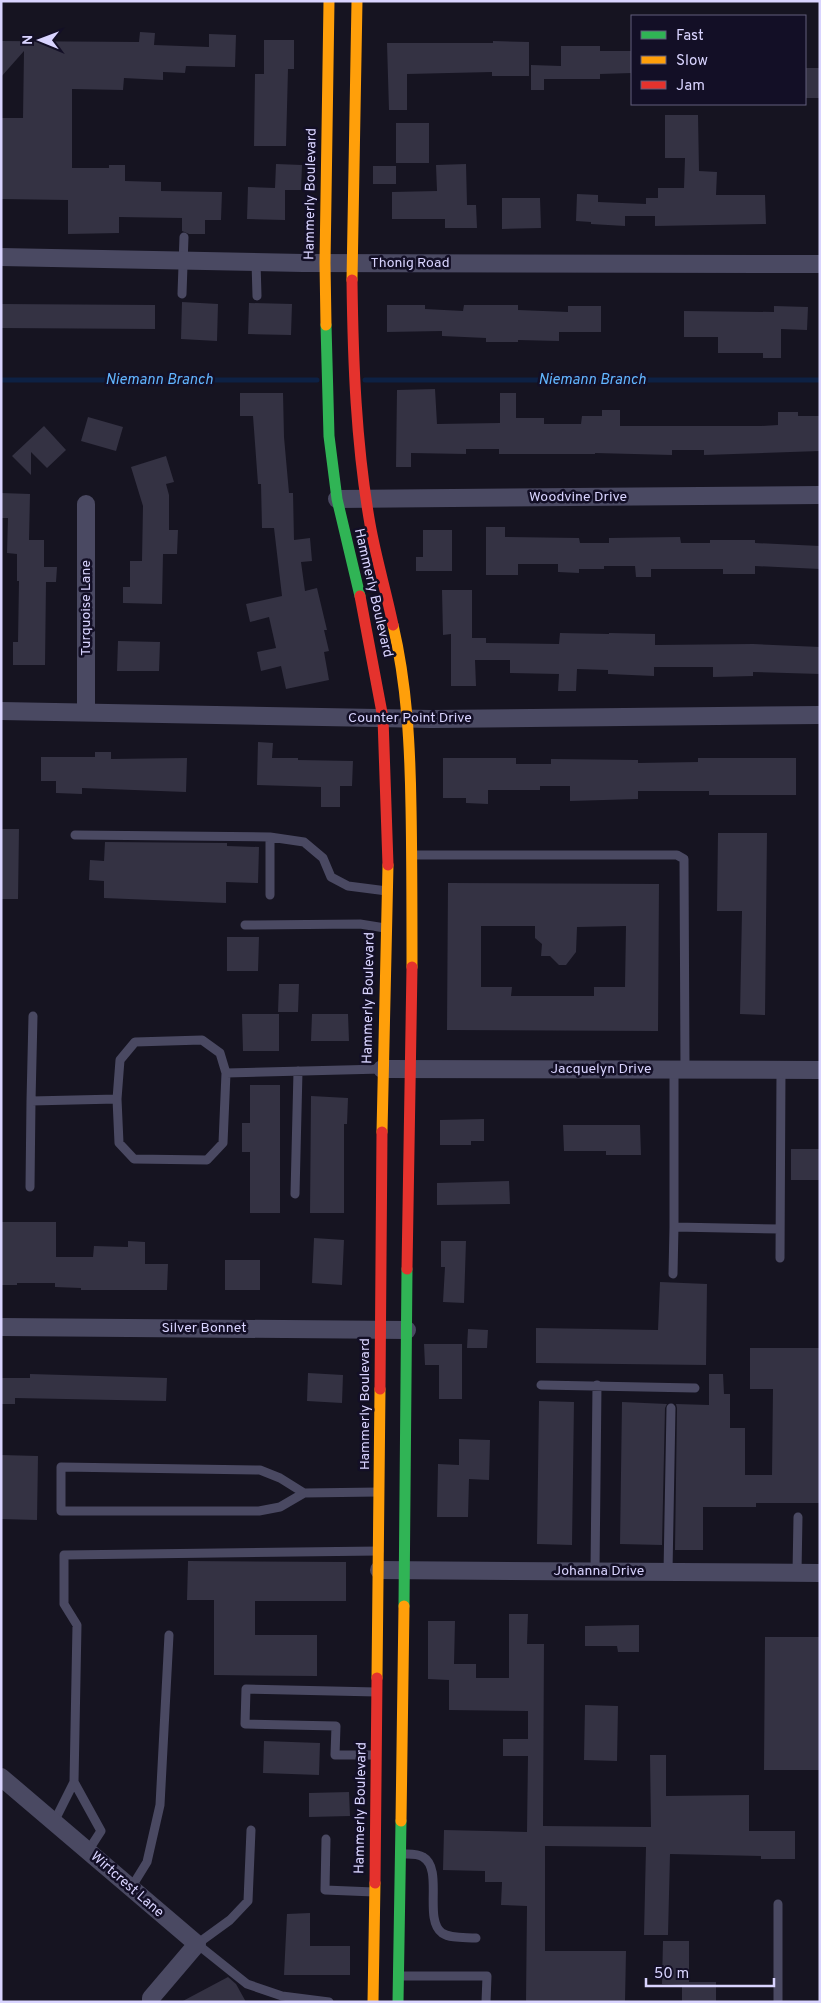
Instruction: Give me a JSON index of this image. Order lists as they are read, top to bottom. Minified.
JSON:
{"streets":{"main road":["Hammerly Boulevard"],"street":["Thonig Road","Woodvine Drive","Turquoise Lane","Counter Point Drive","Jacquelyn Drive","Silver Bonnet","Johanna Drive","Wirtcrest Lane"]},"crossings":[["Hammerly Boulevard","Thonig Road"],["Hammerly Boulevard","Woodvine Drive"],["Hammerly Boulevard","Counter Point Drive"],["Hammerly Boulevard","Jacquelyn Drive"],["Hammerly Boulevard","Silver Bonnet"],["Hammerly Boulevard","Johanna Drive"],["Turquoise Lane","Counter Point Drive"]],"water":["Niemann Branch"],"legend":["Fast","Slow","Jam"],"scale_bar":"50 m","north":"left"}
